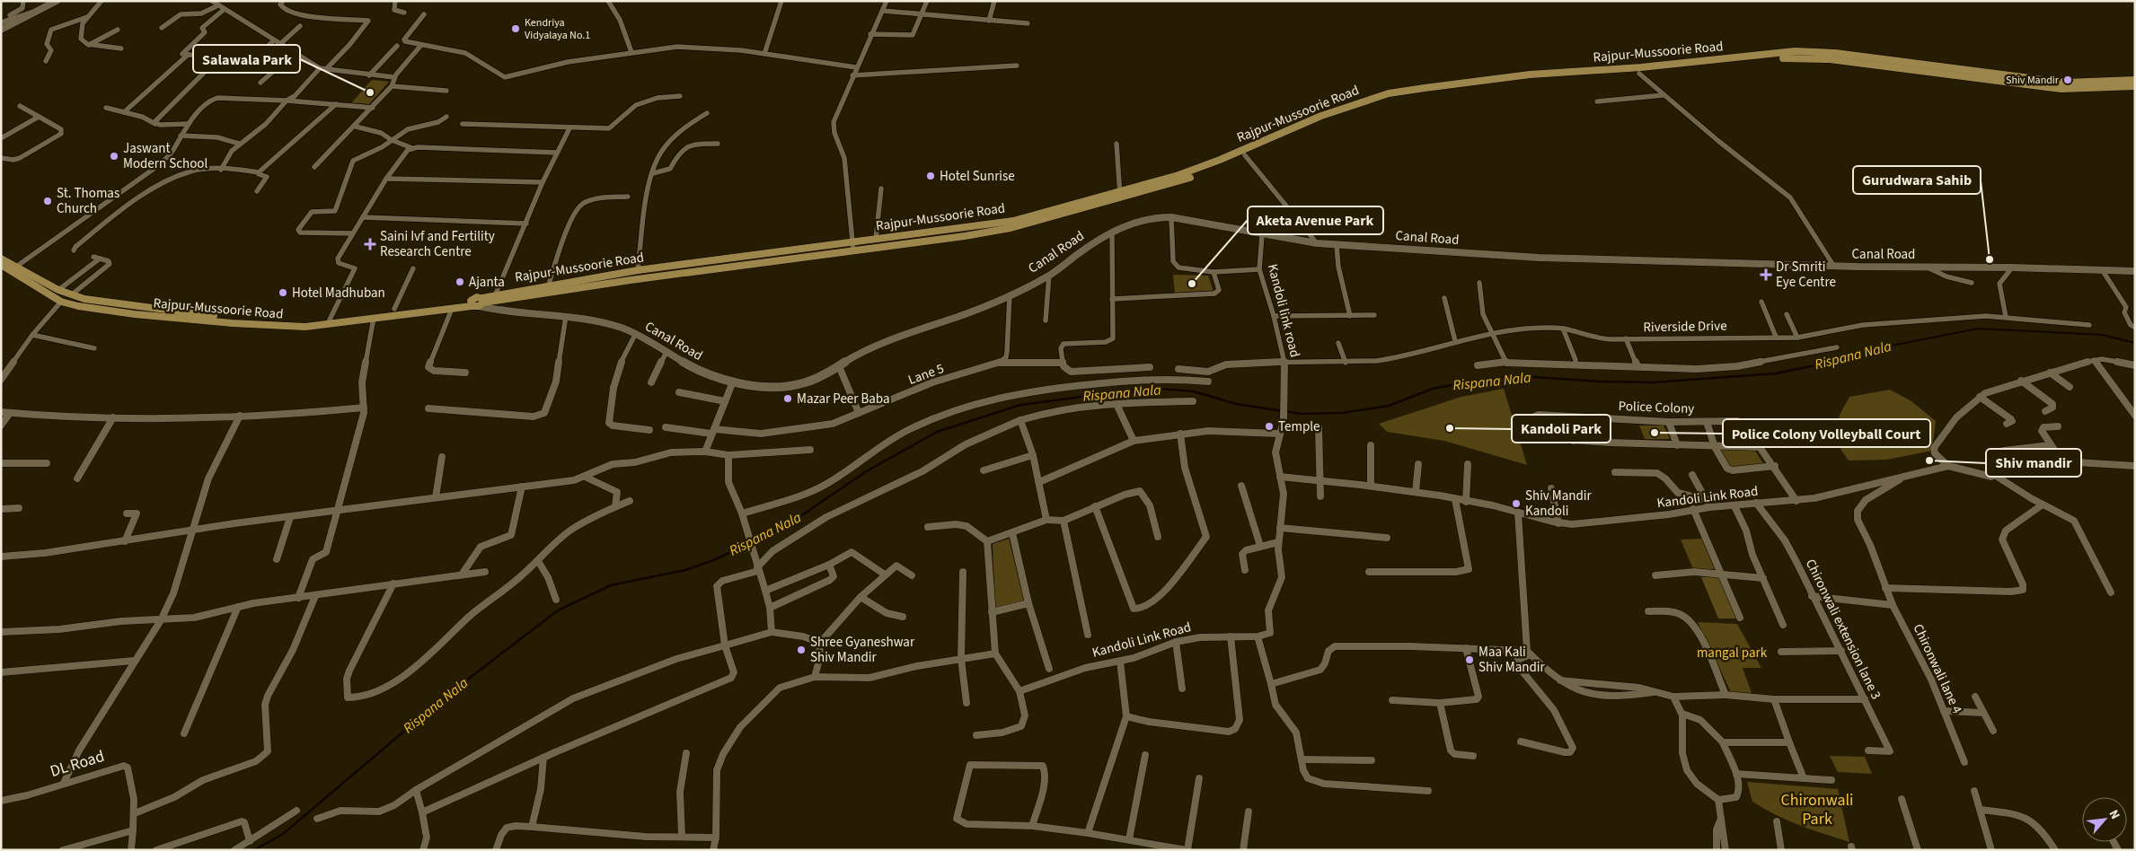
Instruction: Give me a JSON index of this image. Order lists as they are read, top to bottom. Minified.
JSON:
{"streets":{"main road":["Rajpur-Mussoorie Road"],"street":["Canal Road","Kandoli link road","Riverside Drive","Lane 5","Police Colony","Kandoli Link Road","Chironwali extension lane 3","Chironwali lane 4","DL Road"]},"crossings":[["Rajpur-Mussoorie Road","Canal Road"],["Canal Road","Kandoli link road"],["Kandoli link road","Riverside Drive"],["Kandoli Link Road","Chironwali extension lane 3"],["Kandoli Link Road","Chironwali lane 4"]],"water":["Rispana Nala"],"parks":["mangal park","Chironwali Park"],"places":{"other":["Kendriya Vidyalaya No.1","Shiv Mandir","Salawala Park","Jaswant Modern School","Hotel Sunrise","St. Thomas Church","Gurudwara Sahib","Ajanta","Aketa Avenue Park","Hotel Madhuban","Mazar Peer Baba","Temple","Kandoli Park","Police Colony Volleyball Court","Shiv mandir","Shiv Mandir Kandoli","Shree Gyaneshwar Shiv Mandir","Maa Kali Shiv Mandir"],"health":["Saini Ivf and Fertility Research Centre","Dr Smriti Eye Centre"]},"north":"top right"}
